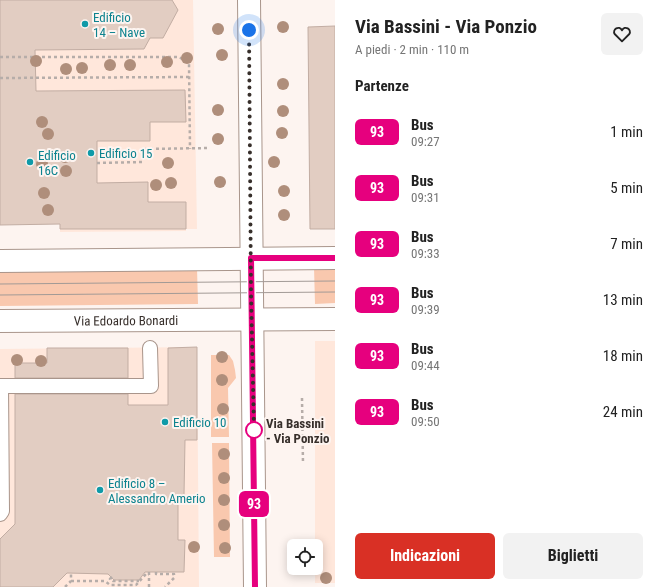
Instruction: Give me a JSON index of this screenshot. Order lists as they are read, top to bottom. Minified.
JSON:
{"streets":{"street":["Via Edoardo Bonardi"]},"places":["Edificio 14 – Nave","Edificio 15","Edificio 16C","Edificio 10","Via Bassini - Via Ponzio","Edificio 8 – Alessandro Amerio"],"lines":["bus line 93"],"page":{"on_map":"93","heading":[["Via Bassini - Via Ponzio","A piedi · 2 min · 110 m"],"Partenze"],"list":[{"mark":"93","name":"Bus","note":"09:27","value":"1 min"},{"mark":"93","name":"Bus","note":"09:31","value":"5 min"},{"mark":"93","name":"Bus","note":"09:33","value":"7 min"},{"mark":"93","name":"Bus","note":"09:39","value":"13 min"},{"mark":"93","name":"Bus","note":"09:44","value":"18 min"},{"mark":"93","name":"Bus","note":"09:50","value":"24 min"}],"buttons":["Indicazioni","Biglietti"]}}
